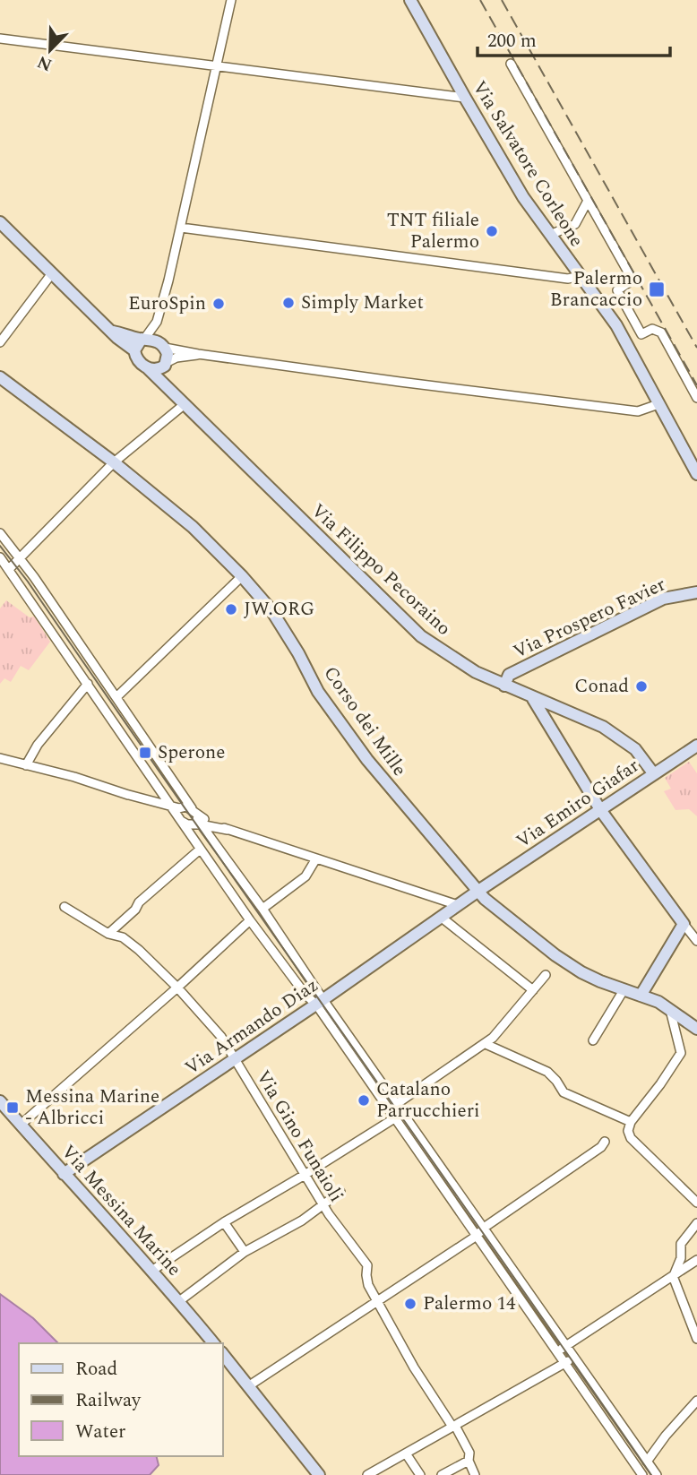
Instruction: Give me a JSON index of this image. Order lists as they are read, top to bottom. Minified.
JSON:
{"streets":{"street":["Via Salvatore Corleone","Via Filippo Pecoraino","Via Prospero Favier","Corso dei Mille","Via Emiro Giafar","Via Armando Diaz","Via Gino Funaioli","Via Messina Marine"]},"crossings":[["Via Filippo Pecoraino","Via Prospero Favier"],["Via Filippo Pecoraino","Via Emiro Giafar"],["Corso dei Mille","Via Emiro Giafar"],["Via Emiro Giafar","Via Armando Diaz"],["Via Armando Diaz","Via Gino Funaioli"],["Via Armando Diaz","Via Messina Marine"]],"places":{"other":["TNT filiale Palermo","Simply Market","EuroSpin","JW.ORG","Conad","Catalano Parrucchieri","Palermo 14"],"transit":["Palermo Brancaccio","Sperone","Messina Marine - Albricci"]},"legend":["Road","Railway","Water"],"scale_bar":"200 m","north":"bottom left"}
